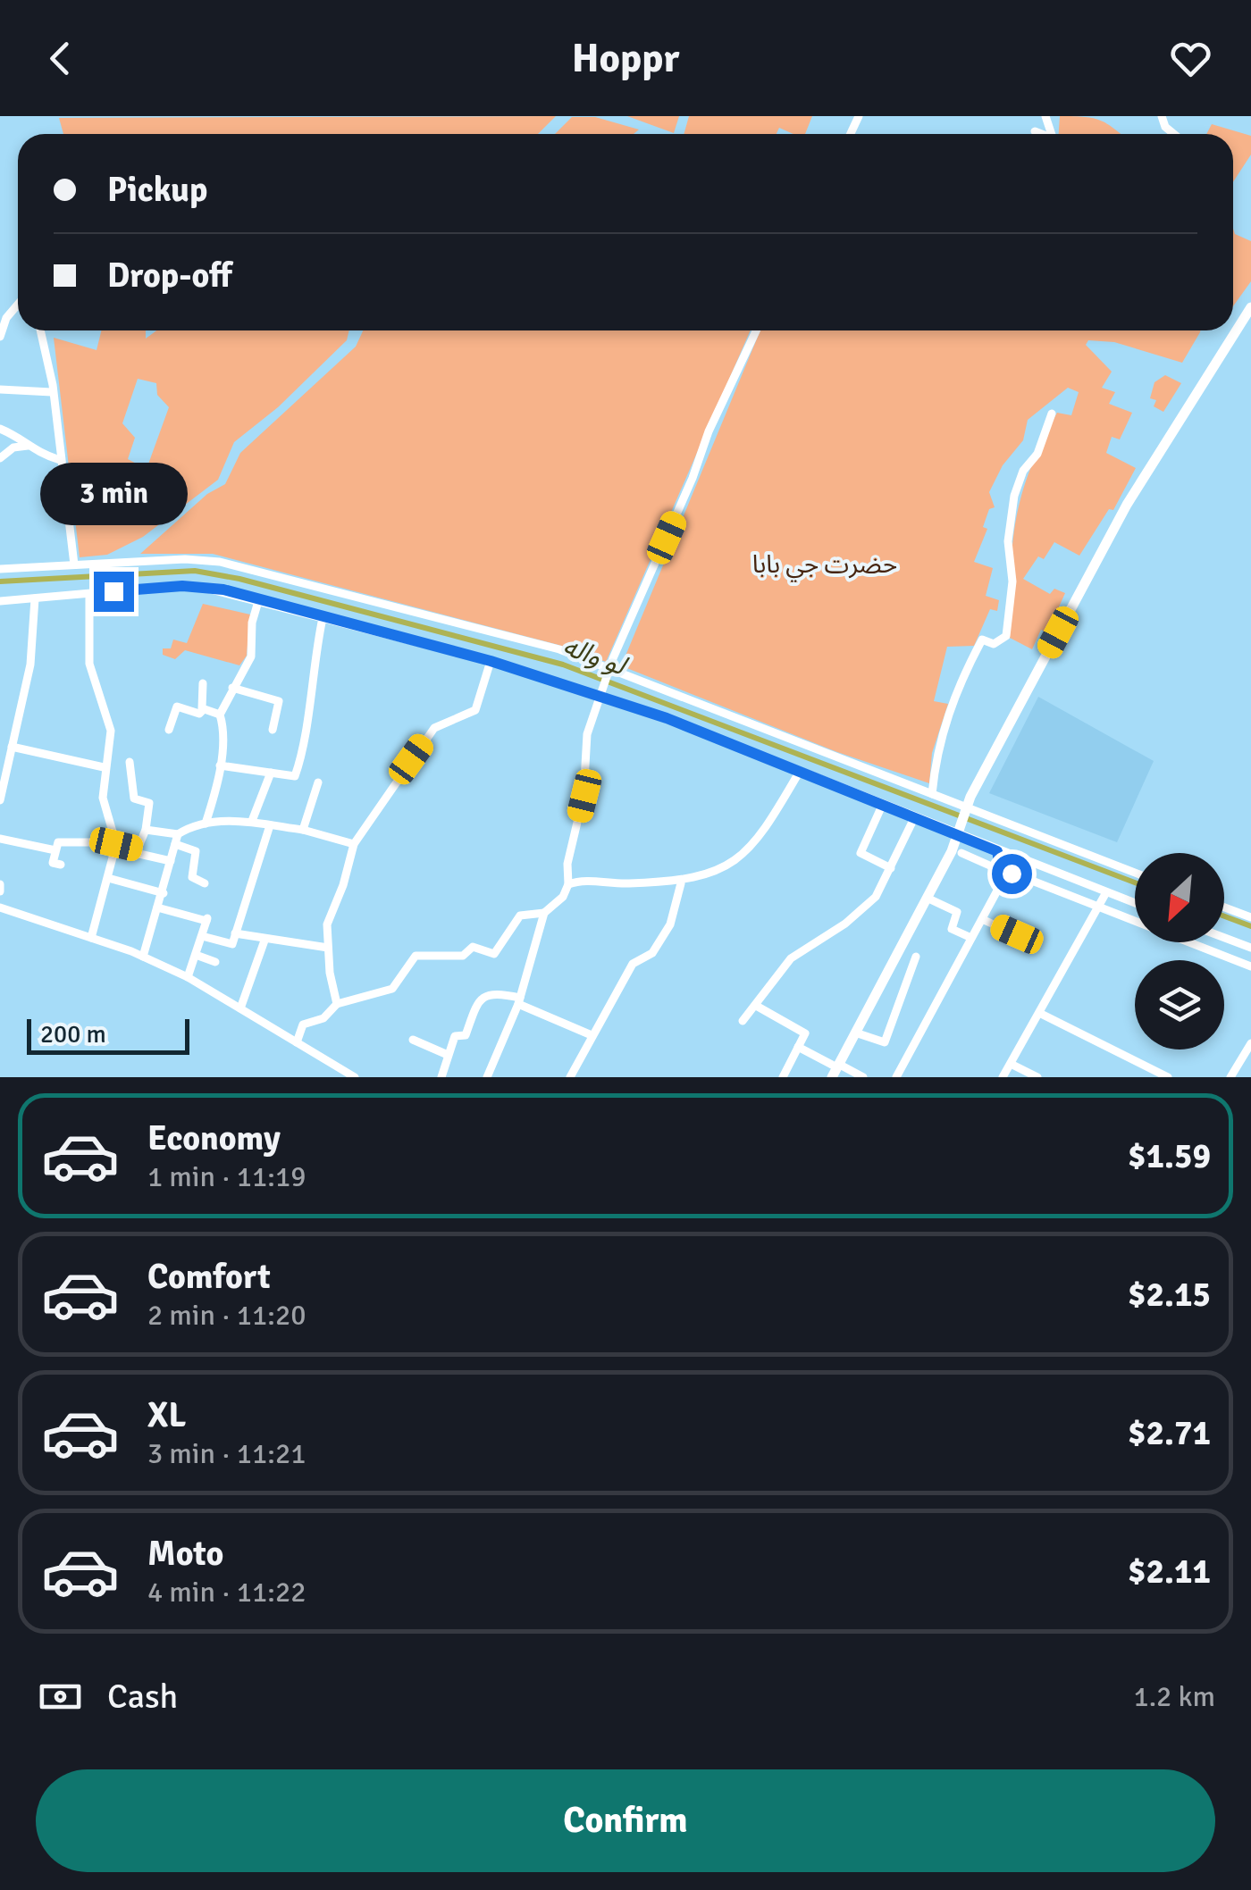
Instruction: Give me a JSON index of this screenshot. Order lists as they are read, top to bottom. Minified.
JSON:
{"water":["لو واله"],"parks":["حضرت جي بابا"],"scale_bar":"200 m","north":"bottom left","page":{"header":"Hoppr","banner":["Pickup","Drop-off"],"bubble":"3 min","scale":"200 m","list":[{"name":"Economy","note":"1 min · 11:19","value":"$1.59"},{"name":"Comfort","note":"2 min · 11:20","value":"$2.15"},{"name":"XL","note":"3 min · 11:21","value":"$2.71"},{"name":"Moto","note":"4 min · 11:22","value":"$2.11"}],"pay":["Cash","1.2 km"],"buttons":"Confirm"}}
